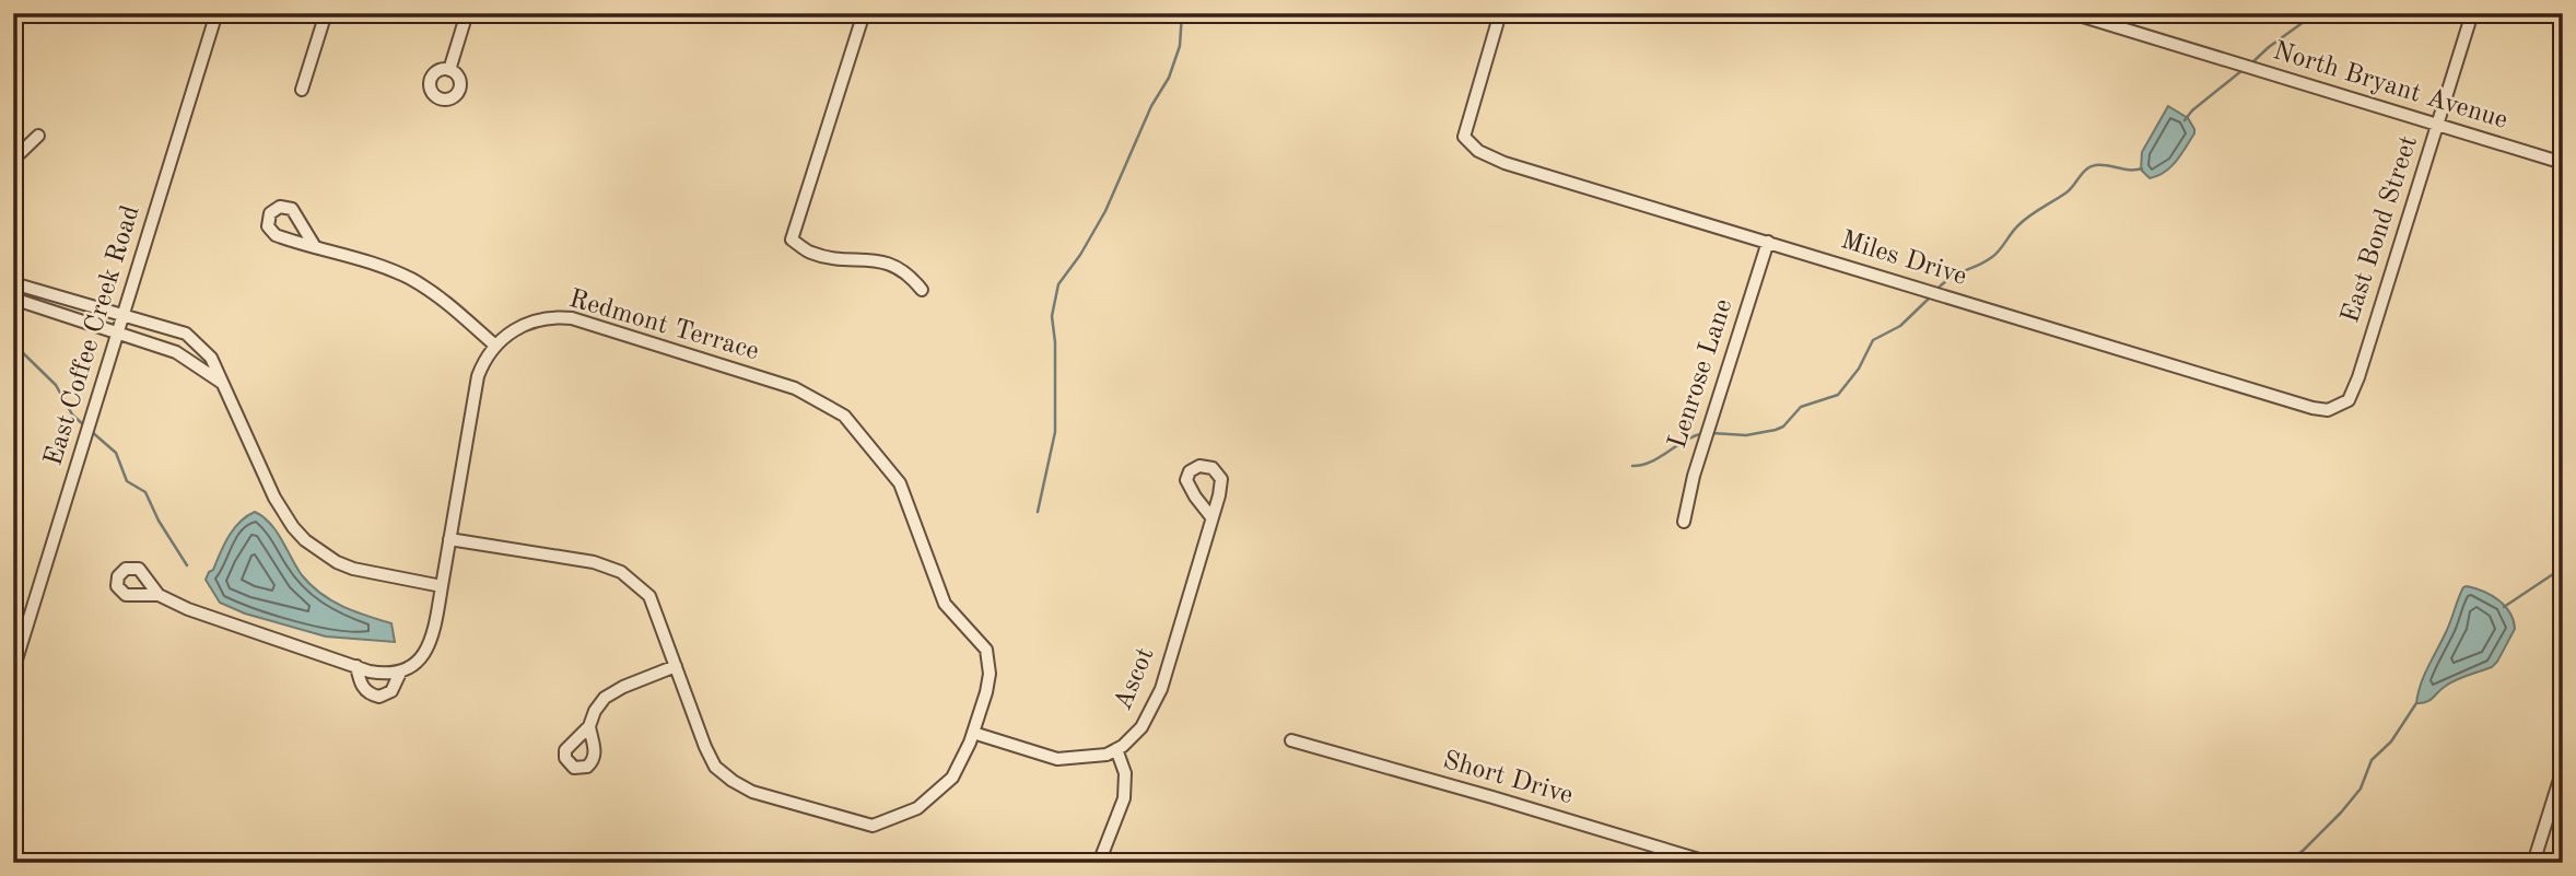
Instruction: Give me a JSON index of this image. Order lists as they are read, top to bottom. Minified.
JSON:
{"streets":{"street":["North Bryant Avenue","East Bond Street","Miles Drive","Redmont Terrace","East Coffee Creek Road","Lenrose Lane","Ascot","Short Drive"]},"crossings":[["North Bryant Avenue","East Bond Street"],["East Bond Street","Miles Drive"],["Miles Drive","Lenrose Lane"],["Redmont Terrace","Ascot"]]}
